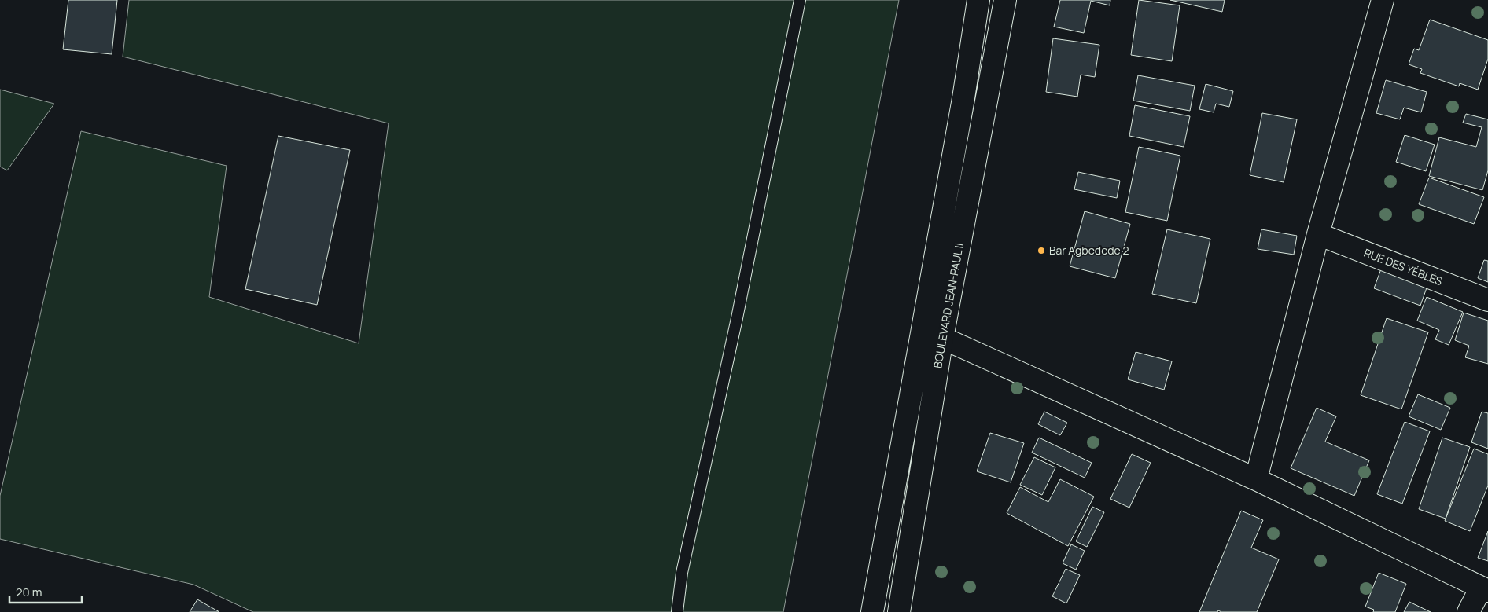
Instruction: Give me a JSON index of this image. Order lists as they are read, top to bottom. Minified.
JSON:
{"streets":{"street":["RUE DES YÉBLÉS","BOULEVARD JEAN-PAUL II"]},"places":["Bar Agbedede 2"],"scale_bar":"20 m"}
